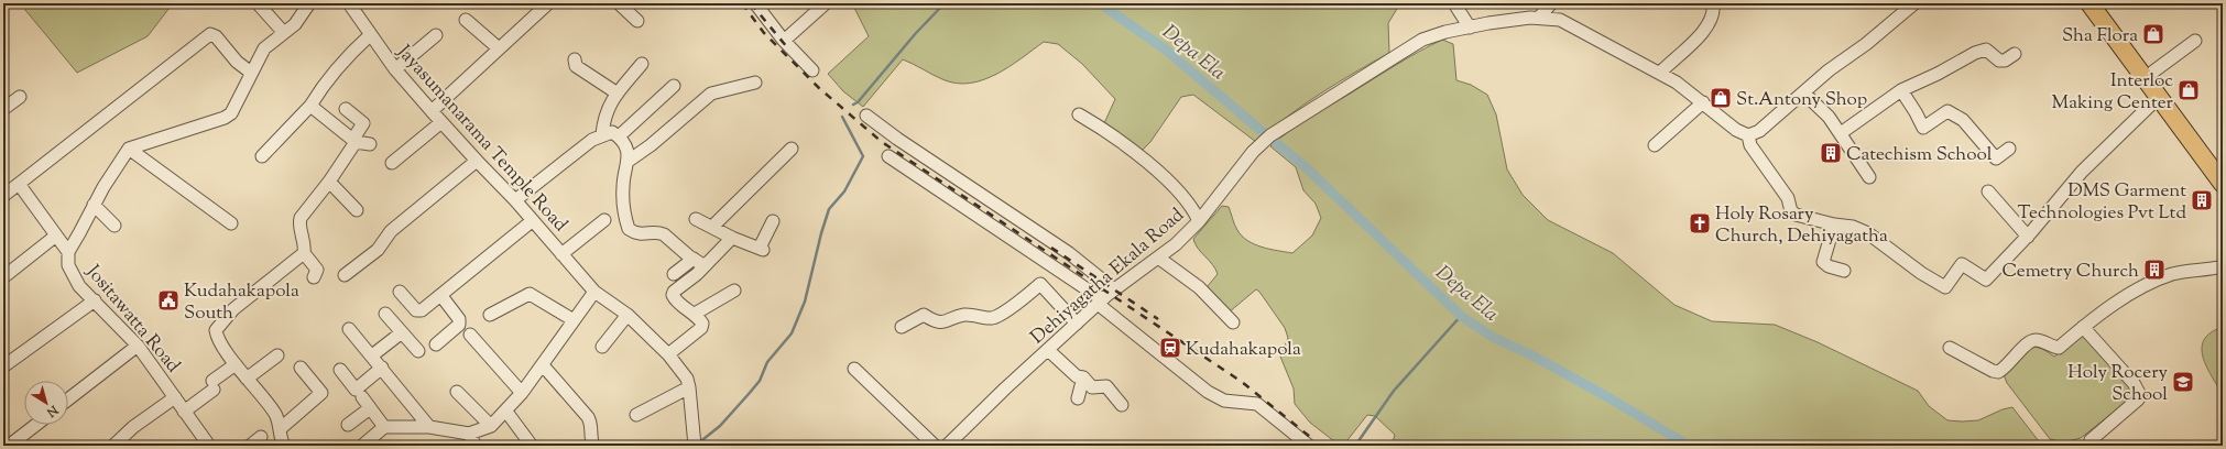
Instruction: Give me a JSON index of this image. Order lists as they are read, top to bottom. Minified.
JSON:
{"streets":{"street":["Jayasumanarama Temple Road","Dehiyagatha Ekala Road","Jositawatta Road"]},"water":["Depa Ela"],"places":{"shop":["Sha Flora","Interloc Making Center","St.Antony Shop"],"building":["Catechism School","DMS Garment Technologies Pvt Ltd","Cemetry Church"],"church":["Holy Rosary Church, Dehiyagatha"],"public building":["Kudahakapola South"],"station":["Kudahakapola"],"school or university":["Holy Rocery School"]},"north":"bottom right"}
